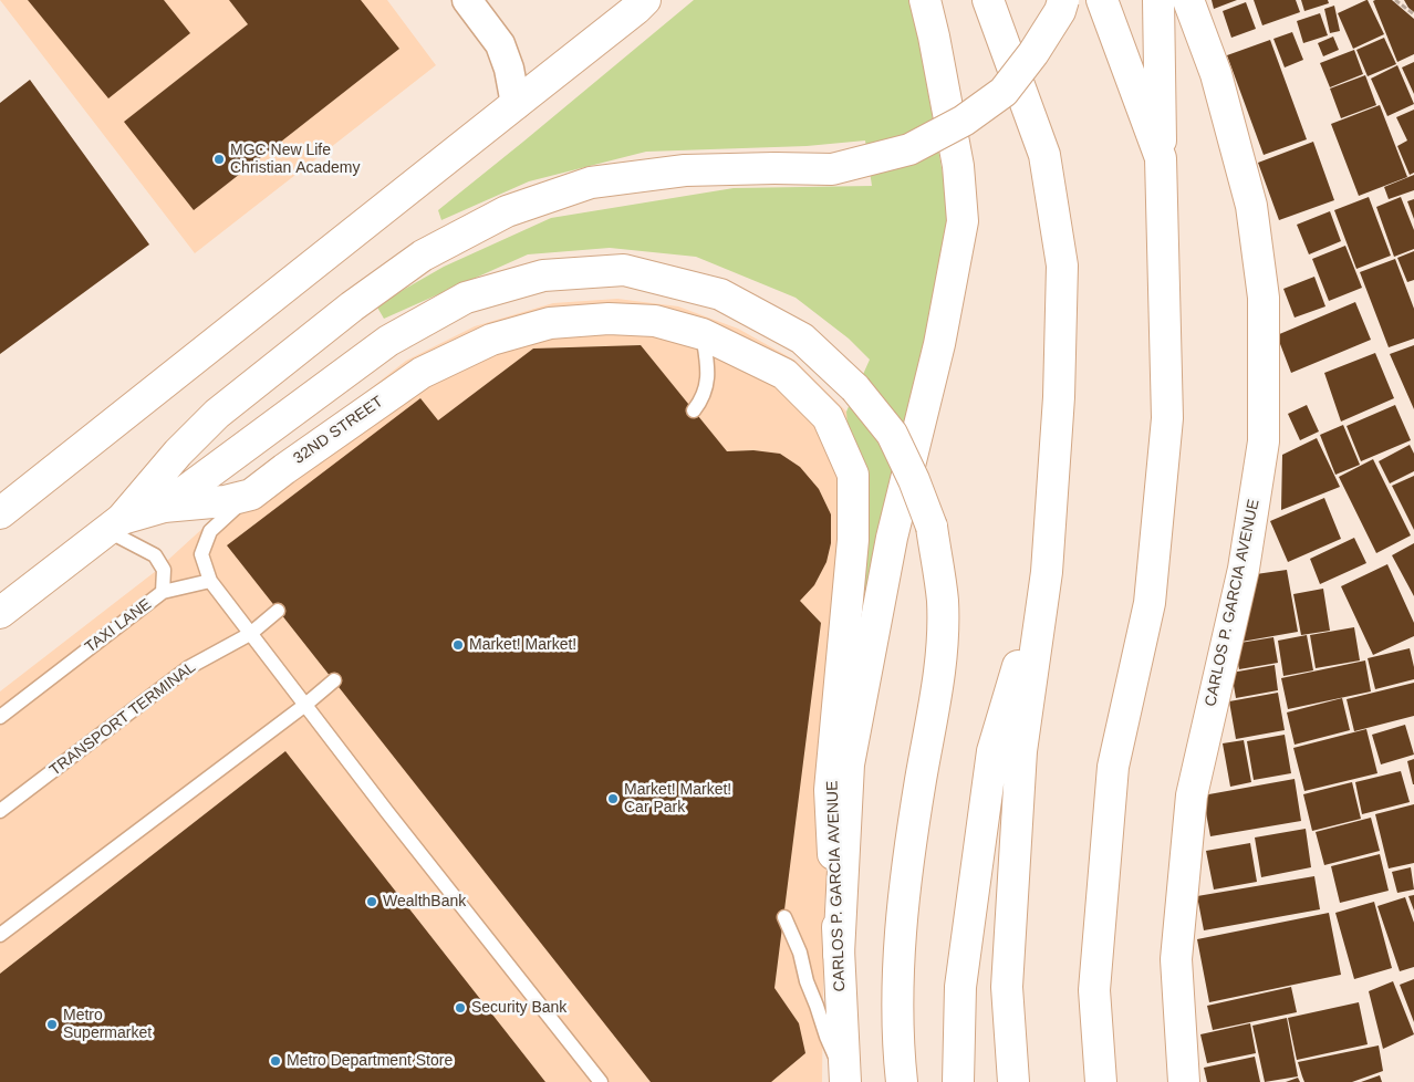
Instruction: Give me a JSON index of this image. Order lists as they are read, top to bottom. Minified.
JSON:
{"streets":{"main road":["32ND STREET","CARLOS P. GARCIA AVENUE"],"lane":["TAXI LANE","TRANSPORT TERMINAL"]},"crossings":[["32ND STREET","CARLOS P. GARCIA AVENUE"],["32ND STREET","TAXI LANE"]],"places":["MGC New Life Christian Academy","Market! Market!","Market! Market! Car Park","WealthBank","Security Bank","Metro Supermarket","Metro Department Store"]}
